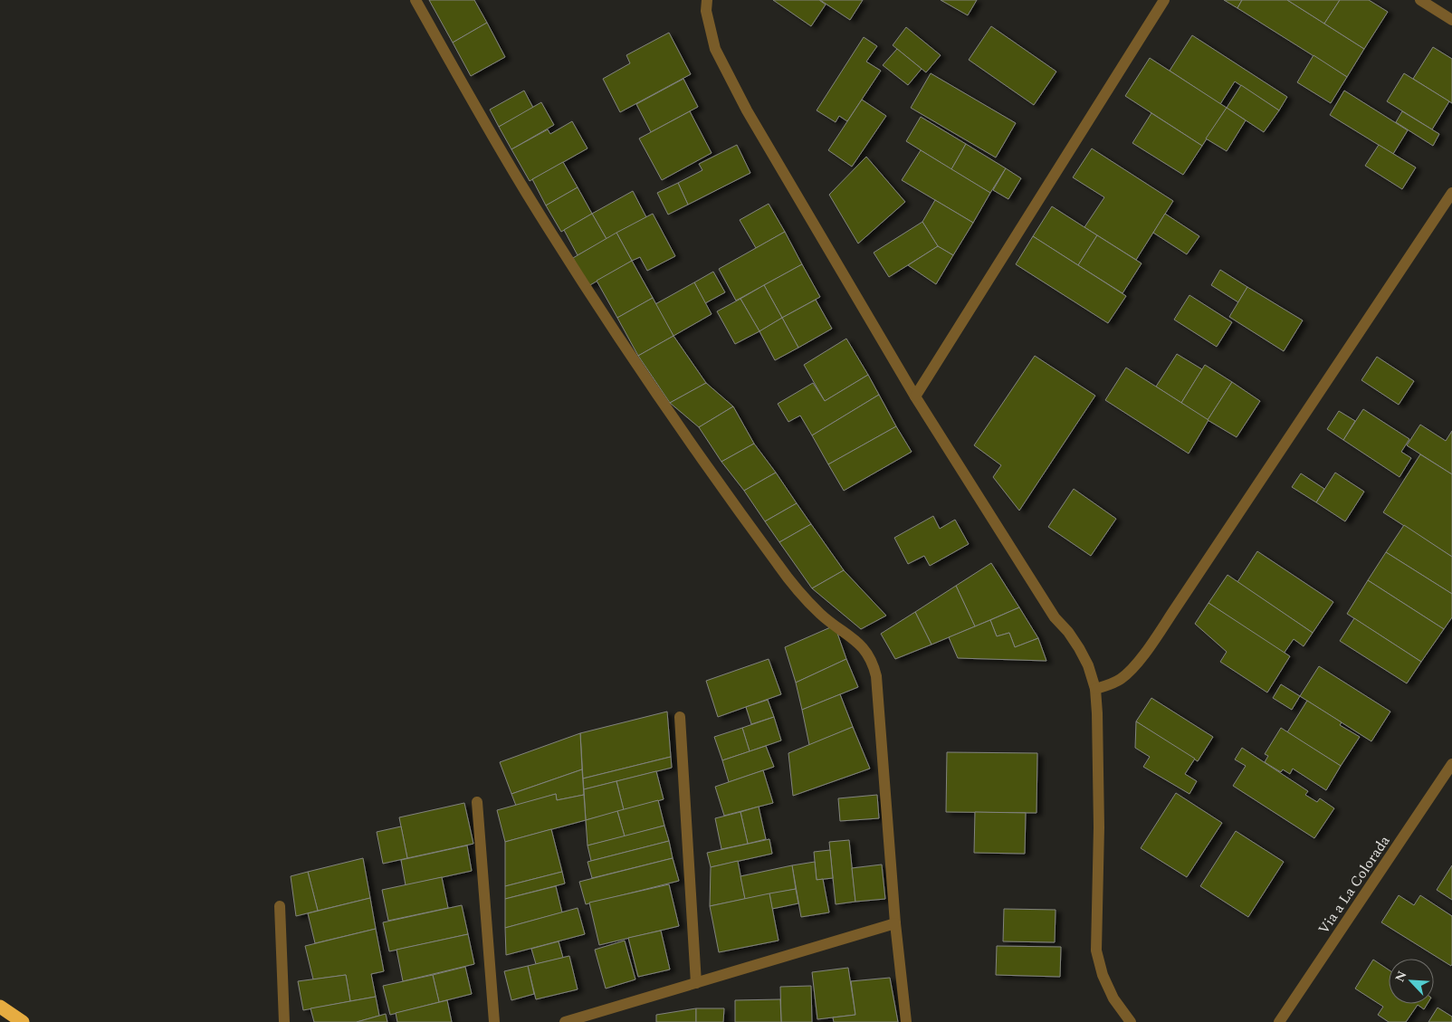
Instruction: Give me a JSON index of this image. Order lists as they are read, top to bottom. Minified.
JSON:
{"streets":{"street":["Via a La Colorada"]},"north":"top left"}
